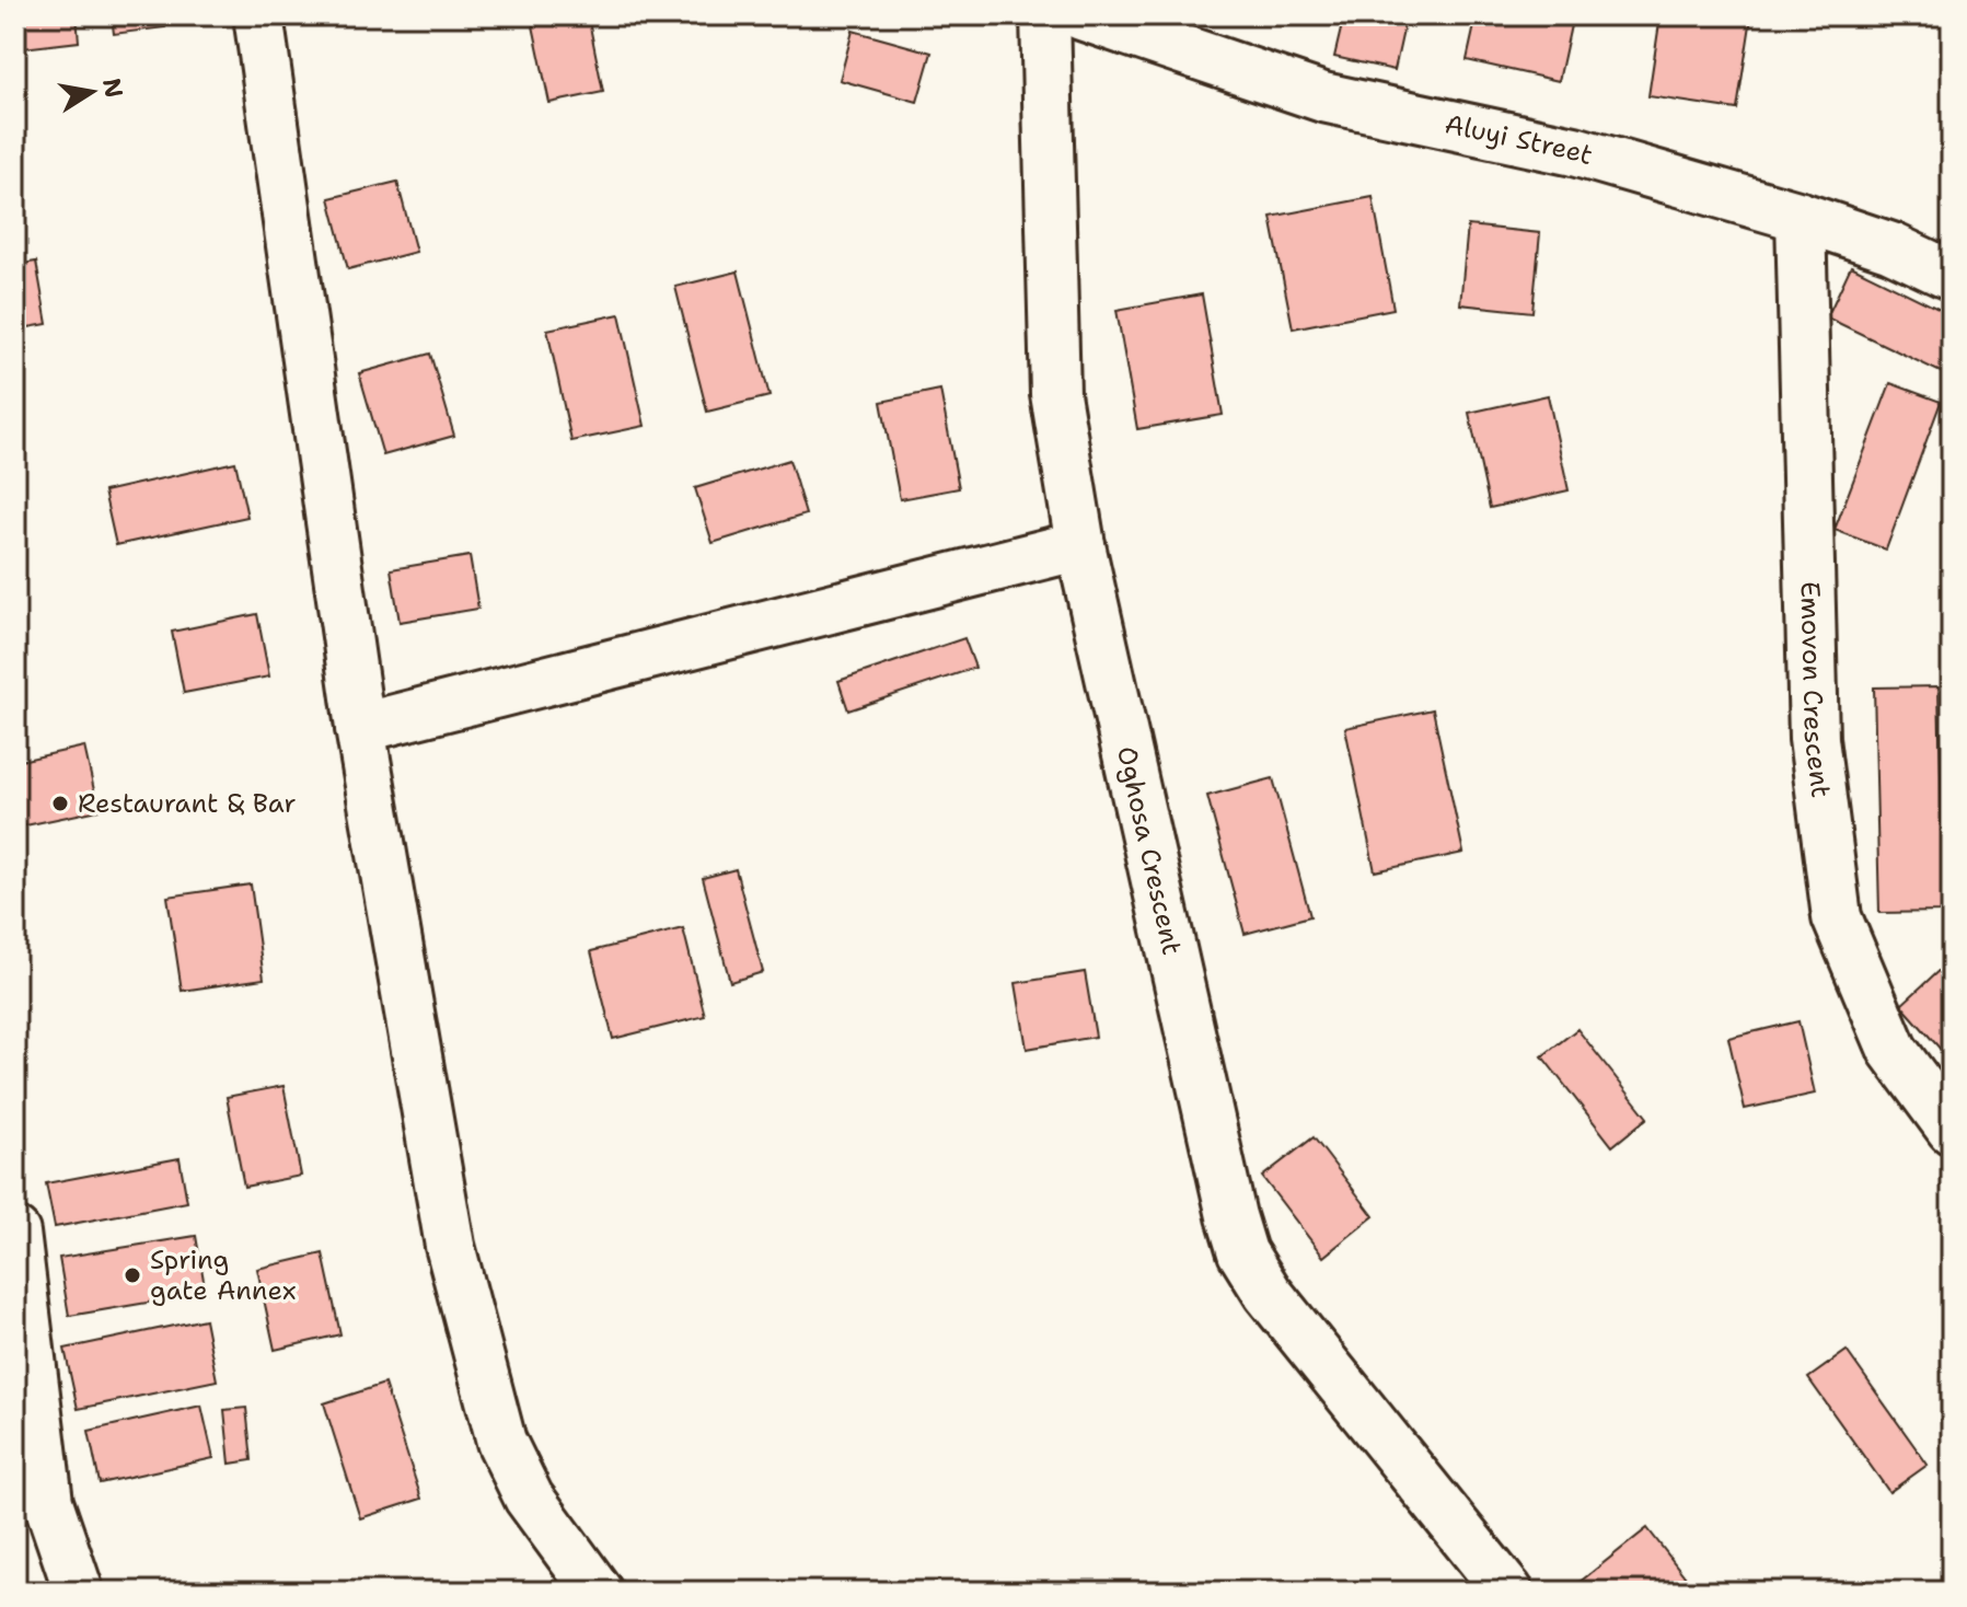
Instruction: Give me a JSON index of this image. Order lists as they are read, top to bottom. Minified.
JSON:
{"streets":{"street":["Aluyi Street","Emovon Crescent","Oghosa Crescent"]},"crossings":[["Aluyi Street","Emovon Crescent"]],"places":["Restaurant & Bar","Spring gate Annex"],"north":"right"}
